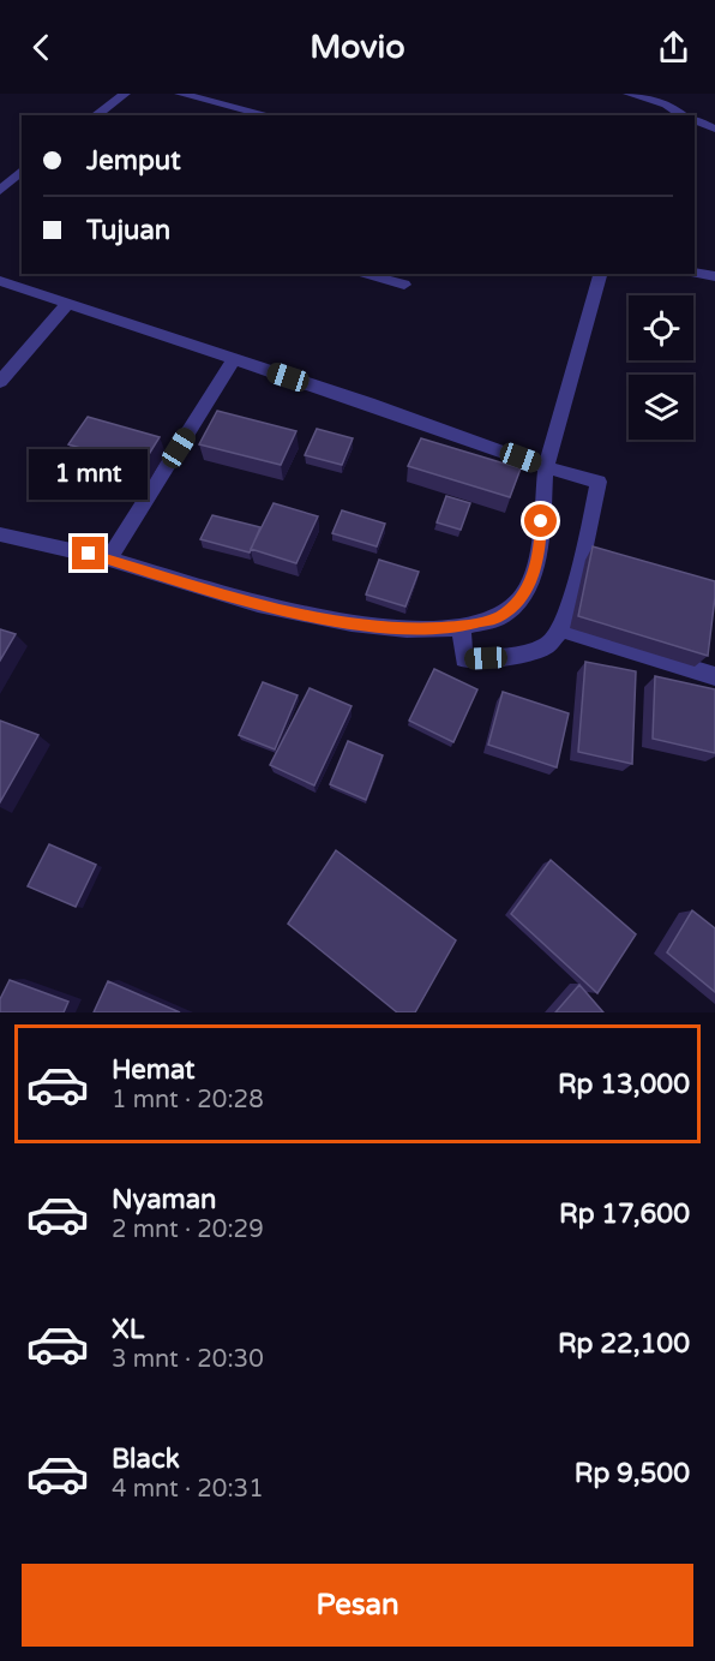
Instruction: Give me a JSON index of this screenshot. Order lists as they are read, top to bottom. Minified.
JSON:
{"page":{"header":"Movio","banner":["Jemput","Tujuan"],"bubble":"1 mnt","list":[{"name":"Hemat","note":"1 mnt · 20:28","value":"Rp 13,000"},{"name":"Nyaman","note":"2 mnt · 20:29","value":"Rp 17,600"},{"name":"XL","note":"3 mnt · 20:30","value":"Rp 22,100"},{"name":"Black","note":"4 mnt · 20:31","value":"Rp 9,500"}],"buttons":"Pesan"}}
